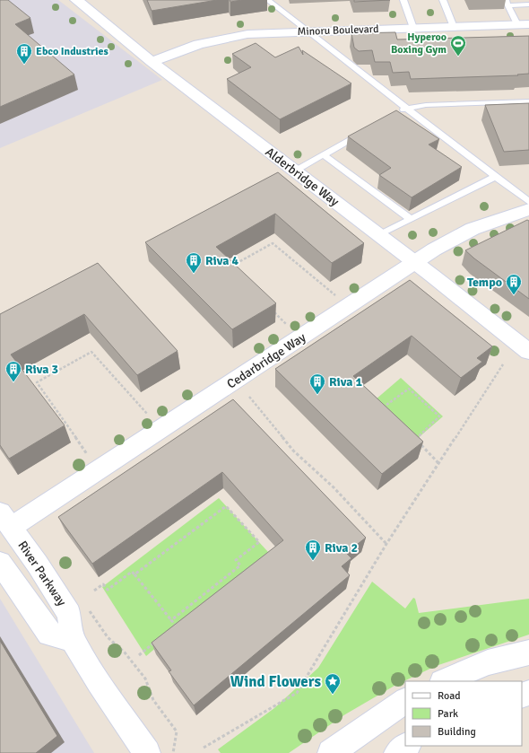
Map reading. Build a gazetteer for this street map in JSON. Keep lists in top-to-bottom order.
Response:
{
  "streets": {
    "street": [
      "Minoru Boulevard",
      "Alderbridge Way",
      "Cedarbridge Way",
      "River Parkway"
    ]
  },
  "crossings": [
    ["Minoru Boulevard", "Alderbridge Way"],
    ["Alderbridge Way", "Cedarbridge Way"],
    ["Cedarbridge Way", "River Parkway"]
  ],
  "places": {
    "sports": ["Hyperoo Boxing Gym"],
    "building": [
      "Ebco Industries",
      "Riva 4",
      "Tempo",
      "Riva 3",
      "Riva 1",
      "Riva 2"
    ],
    "place": ["Wind Flowers"]
  },
  "legend": ["Road", "Park", "Building"]
}
